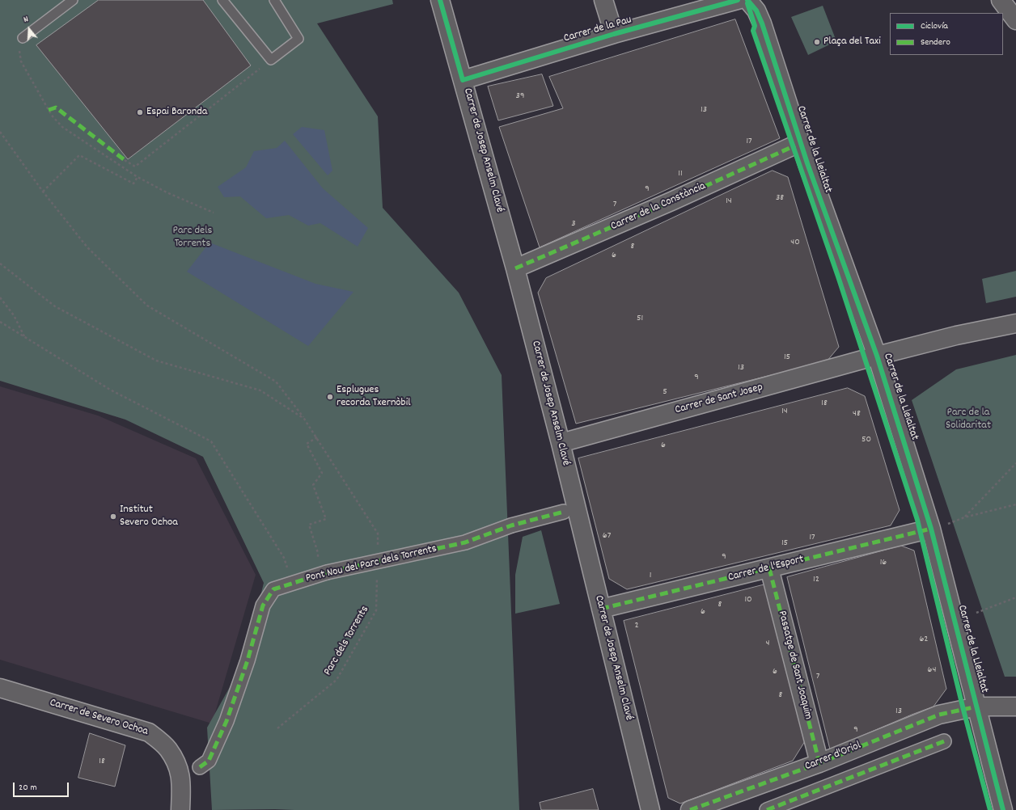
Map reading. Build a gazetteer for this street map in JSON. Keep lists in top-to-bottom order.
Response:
{
  "streets": {
    "main road": [
      "Carrer de la Pau",
      "Carrer de la Lleialtat",
      "Carrer de Josep Anselm Clavé",
      "Carrer de la Constància",
      "Carrer de Sant Josep",
      "Carrer de l'Esport",
      "Passatge de Sant Joaquim",
      "Carrer de Severo Ochoa",
      "Carrer d'Oriol"
    ],
    "street": ["Pont Nou del Parc dels Torrents"],
    "path": ["Parc dels Torrents"]
  },
  "crossings": [
    ["Carrer de la Pau", "Carrer de Josep Anselm Clavé"],
    ["Carrer de la Lleialtat", "Carrer de la Constància"],
    ["Carrer de la Lleialtat", "Carrer de Sant Josep"],
    ["Carrer de la Lleialtat", "Carrer de l'Esport"],
    ["Carrer de la Lleialtat", "Carrer d'Oriol"],
    ["Carrer de Josep Anselm Clavé", "Carrer de la Constància"],
    ["Carrer de Josep Anselm Clavé", "Carrer de Sant Josep"],
    ["Carrer de Josep Anselm Clavé", "Carrer de l'Esport"],
    ["Carrer de l'Esport", "Passatge de Sant Joaquim"],
    ["Passatge de Sant Joaquim", "Carrer d'Oriol"]
  ],
  "parks": ["Parc dels Torrents", "Parc de la Solidaritat"],
  "places": [
    "Plaça del Taxi",
    "Espai Baronda",
    "Esplugues recorda Txernòbil",
    "Institut Severo Ochoa"
  ],
  "house_numbers": [
    "39",
    "13",
    "17",
    "11",
    "9",
    "38",
    "14",
    "7",
    "3",
    "40",
    "8",
    "6",
    "51",
    "15",
    "13",
    "9",
    "5",
    "18",
    "14",
    "48",
    "50",
    "6",
    "67",
    "17",
    "15",
    "9",
    "16",
    "1",
    "12",
    "10",
    "8",
    "6",
    "2",
    "62",
    "4",
    "64",
    "6",
    "7",
    "8",
    "13",
    "9",
    "18"
  ],
  "legend": ["Ciclovía", "Sendero"],
  "scale_bar": "20 m",
  "north": "top"
}
